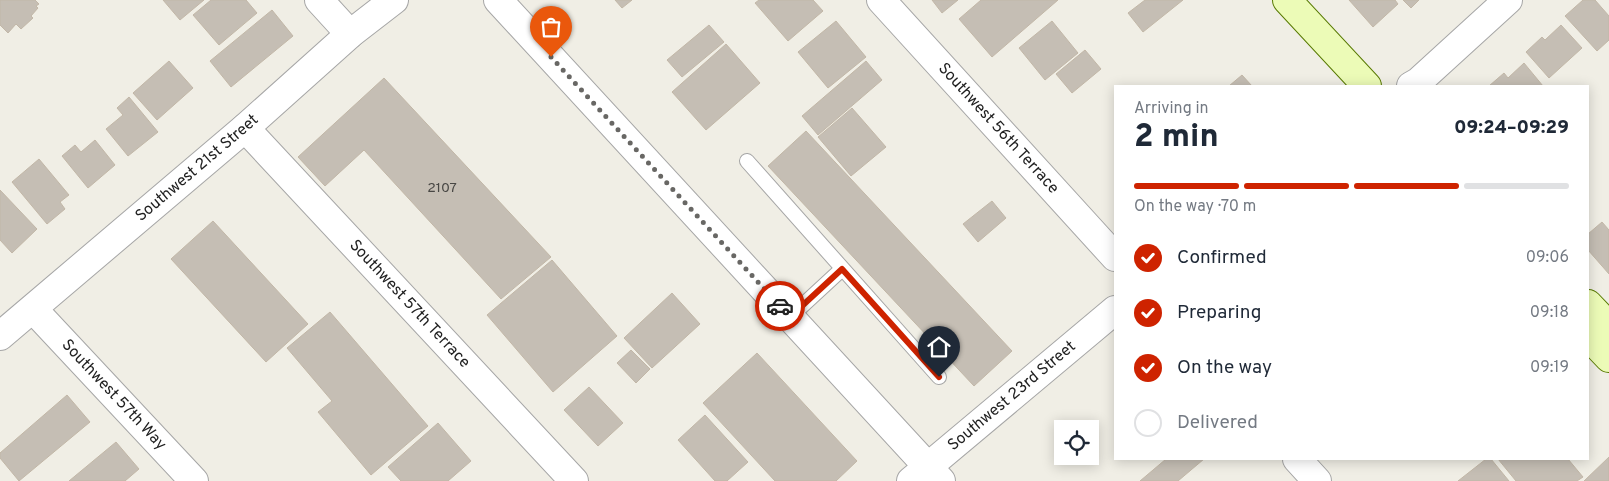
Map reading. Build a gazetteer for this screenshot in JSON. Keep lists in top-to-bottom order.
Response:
{
  "streets": {
    "street": [
      "Southwest 56th Terrace",
      "Southwest 21st Street",
      "Southwest 57th Terrace",
      "Southwest 57th Way",
      "Southwest 23rd Street"
    ]
  },
  "crossings": [
    ["Southwest 21st Street", "Southwest 57th Terrace"],
    ["Southwest 21st Street", "Southwest 57th Way"]
  ],
  "house_numbers": ["2107"],
  "page": {
    "heading": ["2 min", "Arriving in", "09:24–09:29"],
    "bar": "On the way · 70 m",
    "list": [
      ["Confirmed", "09:06"],
      ["Preparing", "09:18"],
      ["On the way", "09:19"],
      "Delivered"
    ]
  }
}
